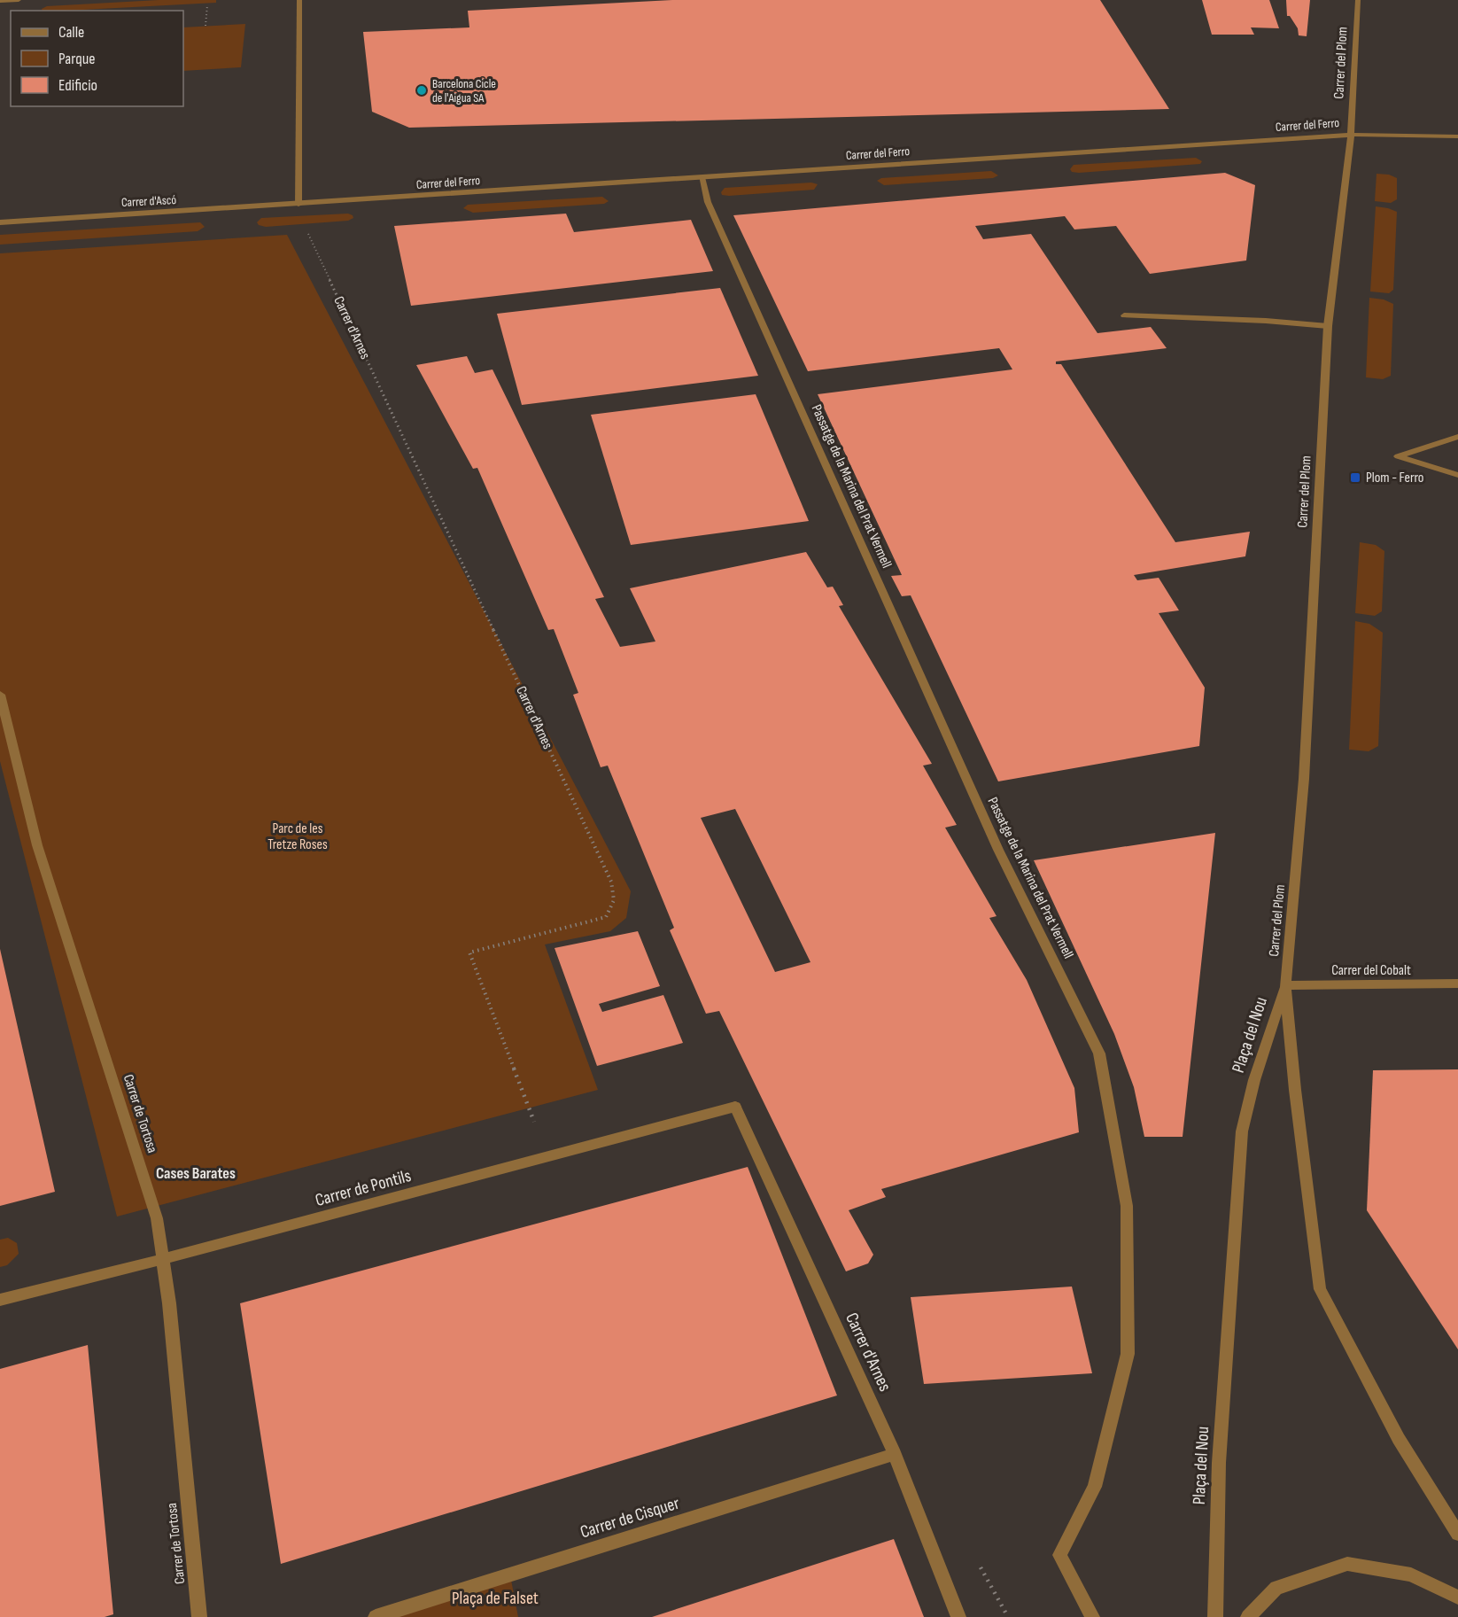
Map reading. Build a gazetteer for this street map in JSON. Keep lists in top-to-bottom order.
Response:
{
  "streets": {
    "street": [
      "Carrer del Plom",
      "Carrer del Ferro",
      "Carrer d'Ascó",
      "Carrer d'Arnes",
      "Passatge de la Marina del Prat Vermell",
      "Carrer del Cobalt",
      "Plaça del Nou",
      "Carrer de Tortosa",
      "Carrer de Pontils",
      "Carrer de Cisquer"
    ]
  },
  "crossings": [
    ["Carrer del Plom", "Carrer del Ferro"],
    ["Carrer del Plom", "Carrer del Cobalt"],
    ["Carrer del Plom", "Plaça del Nou"],
    ["Carrer del Ferro", "Carrer d'Ascó"],
    ["Carrer del Ferro", "Passatge de la Marina del Prat Vermell"],
    ["Carrer d'Arnes", "Carrer de Pontils"],
    ["Carrer d'Arnes", "Carrer de Cisquer"],
    ["Carrer del Cobalt", "Plaça del Nou"],
    ["Carrer de Tortosa", "Carrer de Pontils"]
  ],
  "districts": ["Cases Barates"],
  "parks": ["Parc de les Tretze Roses", "Plaça de Falset"],
  "places": {
    "other": ["Barcelona Cicle de l'Aigua SA"],
    "transit": ["Plom - Ferro"]
  },
  "legend": ["Calle", "Parque", "Edificio"]
}
